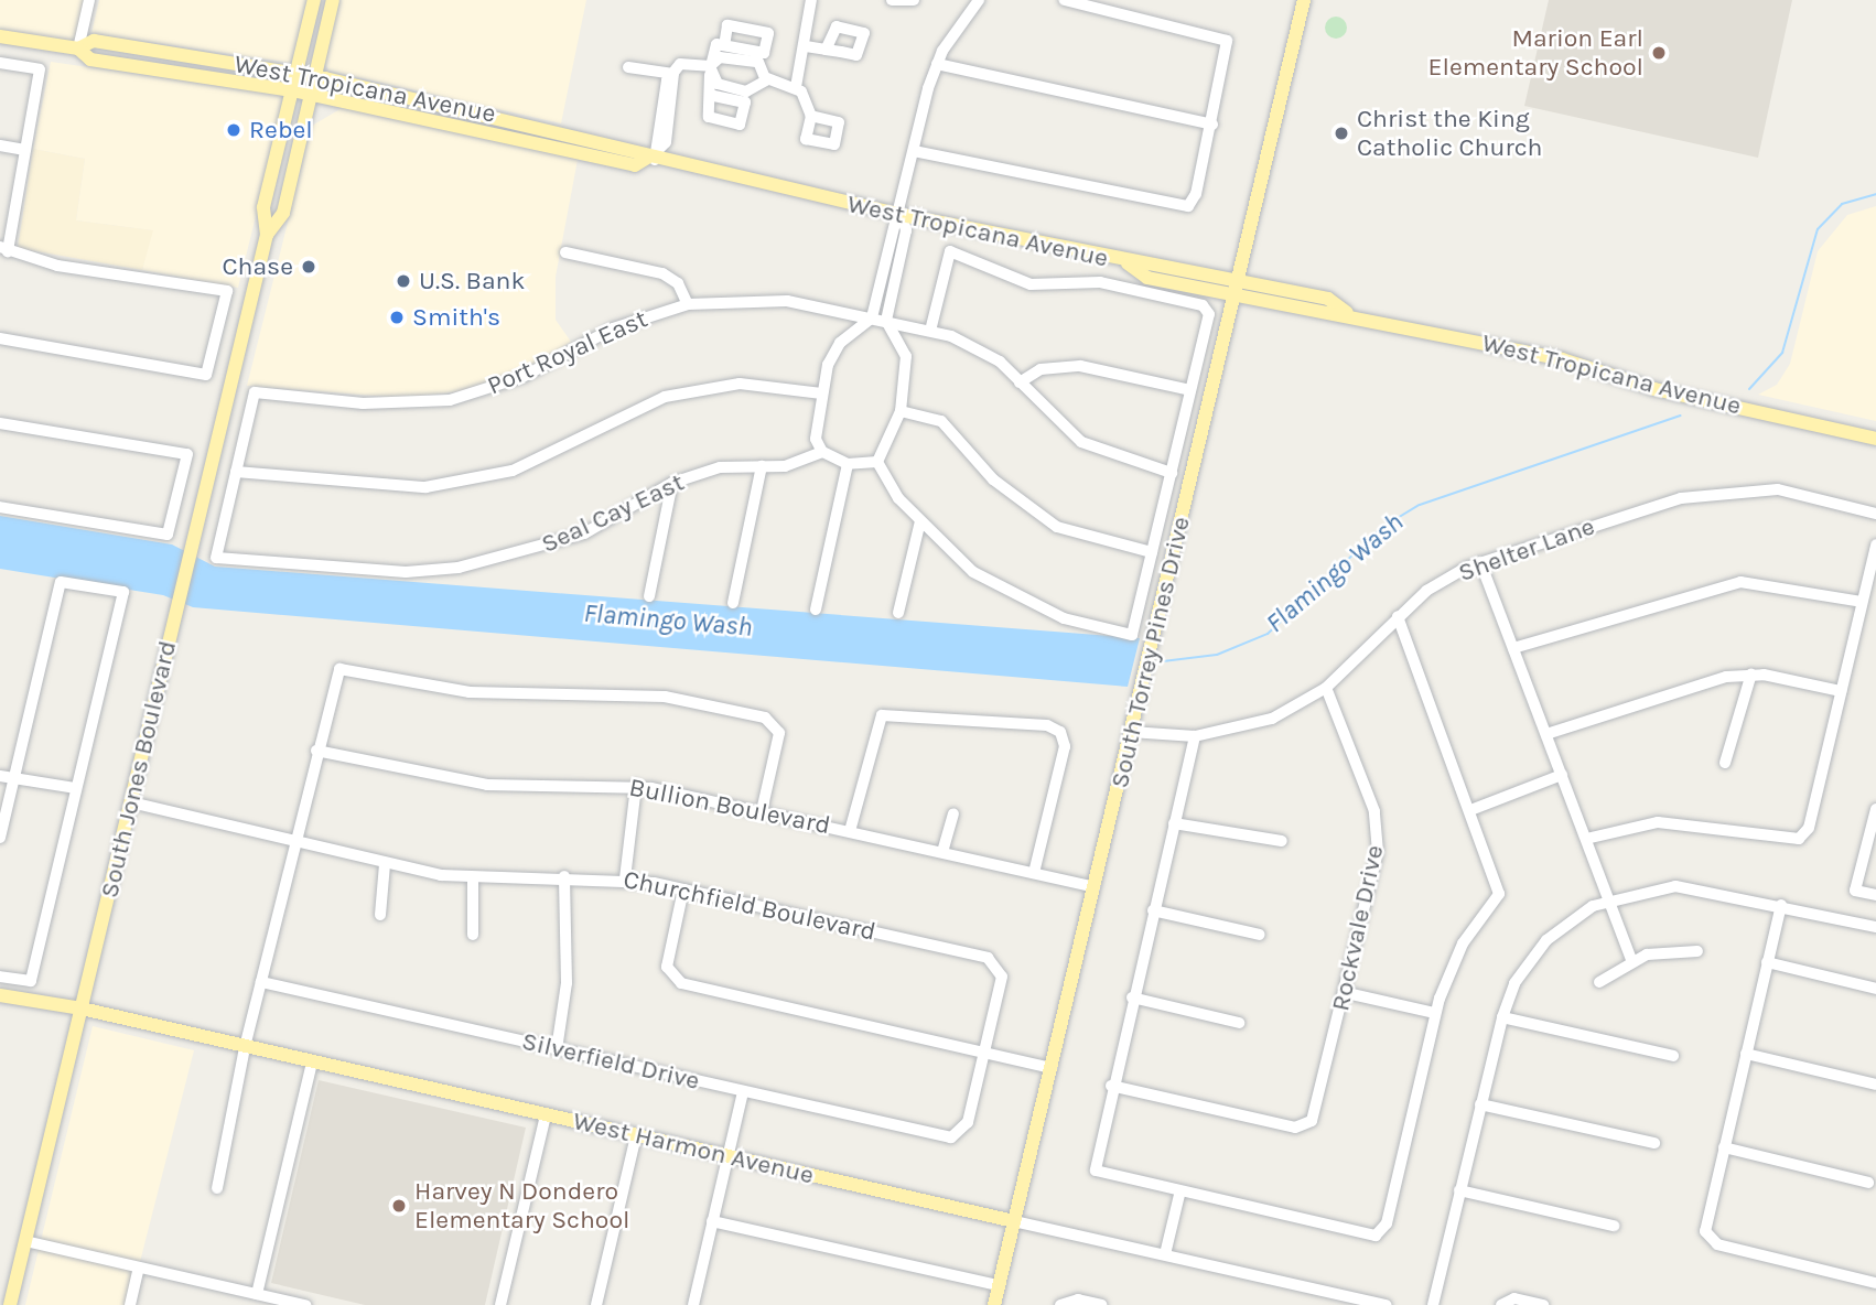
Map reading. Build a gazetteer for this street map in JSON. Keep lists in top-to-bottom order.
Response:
{
  "streets": {
    "main road": [
      "West Tropicana Avenue",
      "South Torrey Pines Drive",
      "South Jones Boulevard",
      "West Harmon Avenue"
    ],
    "street": [
      "Port Royal East",
      "Seal Cay East",
      "Shelter Lane",
      "Bullion Boulevard",
      "Churchfield Boulevard",
      "Rockvale Drive",
      "Silverfield Drive"
    ]
  },
  "crossings": [
    ["West Tropicana Avenue", "South Torrey Pines Drive"],
    ["West Tropicana Avenue", "South Jones Boulevard"],
    ["Port Royal East", "Seal Cay East"],
    ["Shelter Lane", "South Torrey Pines Drive"],
    ["Shelter Lane", "Rockvale Drive"],
    ["South Torrey Pines Drive", "Bullion Boulevard"],
    ["South Torrey Pines Drive", "West Harmon Avenue"],
    ["South Jones Boulevard", "Churchfield Boulevard"],
    ["South Jones Boulevard", "West Harmon Avenue"],
    ["Churchfield Boulevard", "Silverfield Drive"]
  ],
  "water": ["Flamingo Wash"],
  "places": [
    "Marion Earl Elementary School",
    "Rebel",
    "Christ the King Catholic Church",
    "Chase",
    "U.S. Bank",
    "Smith's",
    "Harvey N Dondero Elementary School"
  ]
}
